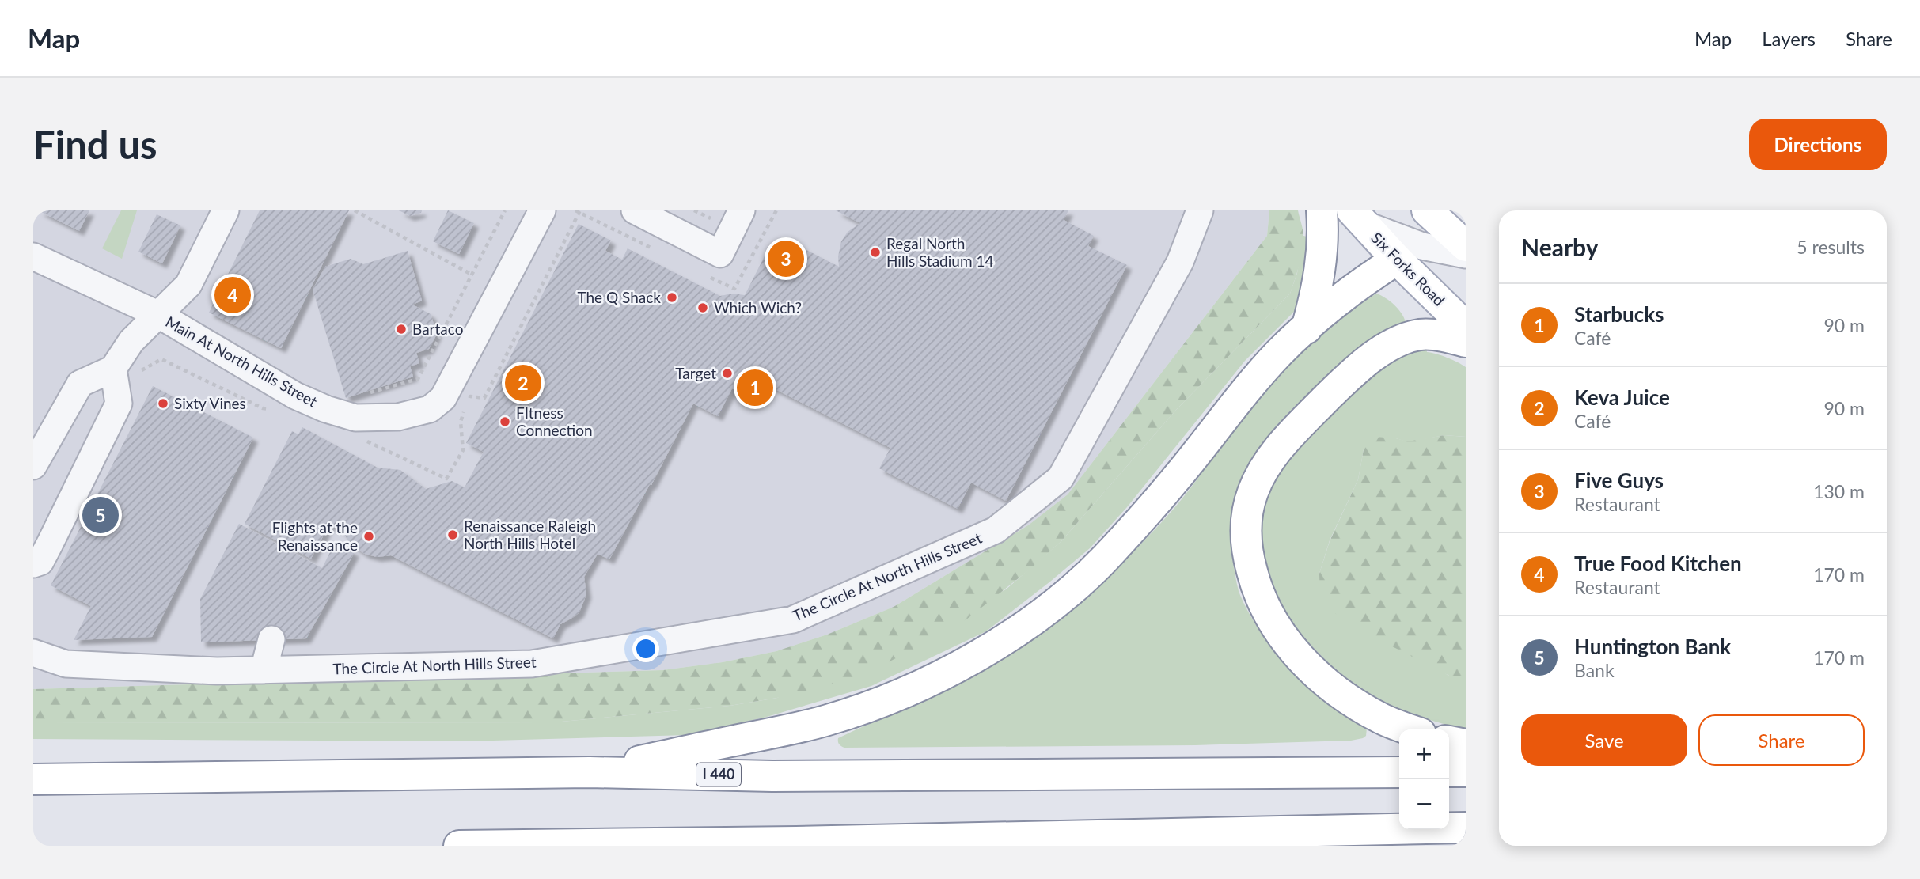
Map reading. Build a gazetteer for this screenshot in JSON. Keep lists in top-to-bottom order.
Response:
{
  "streets": {
    "main road": ["Six Forks Road", "I 440"],
    "street": ["Main At North Hills Street", "The Circle At North Hills Street"]
  },
  "places": [
    "Regal North Hills Stadium 14",
    "The Q Shack",
    "Which Wich?",
    "Bartaco",
    "Target",
    "Sixty Vines",
    "FItness Connection",
    "Renaissance Raleigh North Hills Hotel",
    "Flights at the Renaissance"
  ],
  "page": {
    "header": "Map",
    "nav": ["Map", "Layers", "Share"],
    "buttons": [
      "Directions",
      ["Save", "Share"]
    ],
    "title": "Find us",
    "heading": ["Nearby", "5 results"],
    "pins": [
      "3",
      "4",
      "2",
      "1",
      "5"
    ],
    "list": [
      {
        "mark": "1",
        "name": "Starbucks",
        "note": "Café",
        "value": "90 m"
      },
      {
        "mark": "2",
        "name": "Keva Juice",
        "note": "Café",
        "value": "90 m"
      },
      {
        "mark": "3",
        "name": "Five Guys",
        "note": "Restaurant",
        "value": "130 m"
      },
      {
        "mark": "4",
        "name": "True Food Kitchen",
        "note": "Restaurant",
        "value": "170 m"
      },
      {
        "mark": "5",
        "name": "Huntington Bank",
        "note": "Bank",
        "value": "170 m"
      }
    ],
    "map_buttons": ["+", "−"]
  }
}
